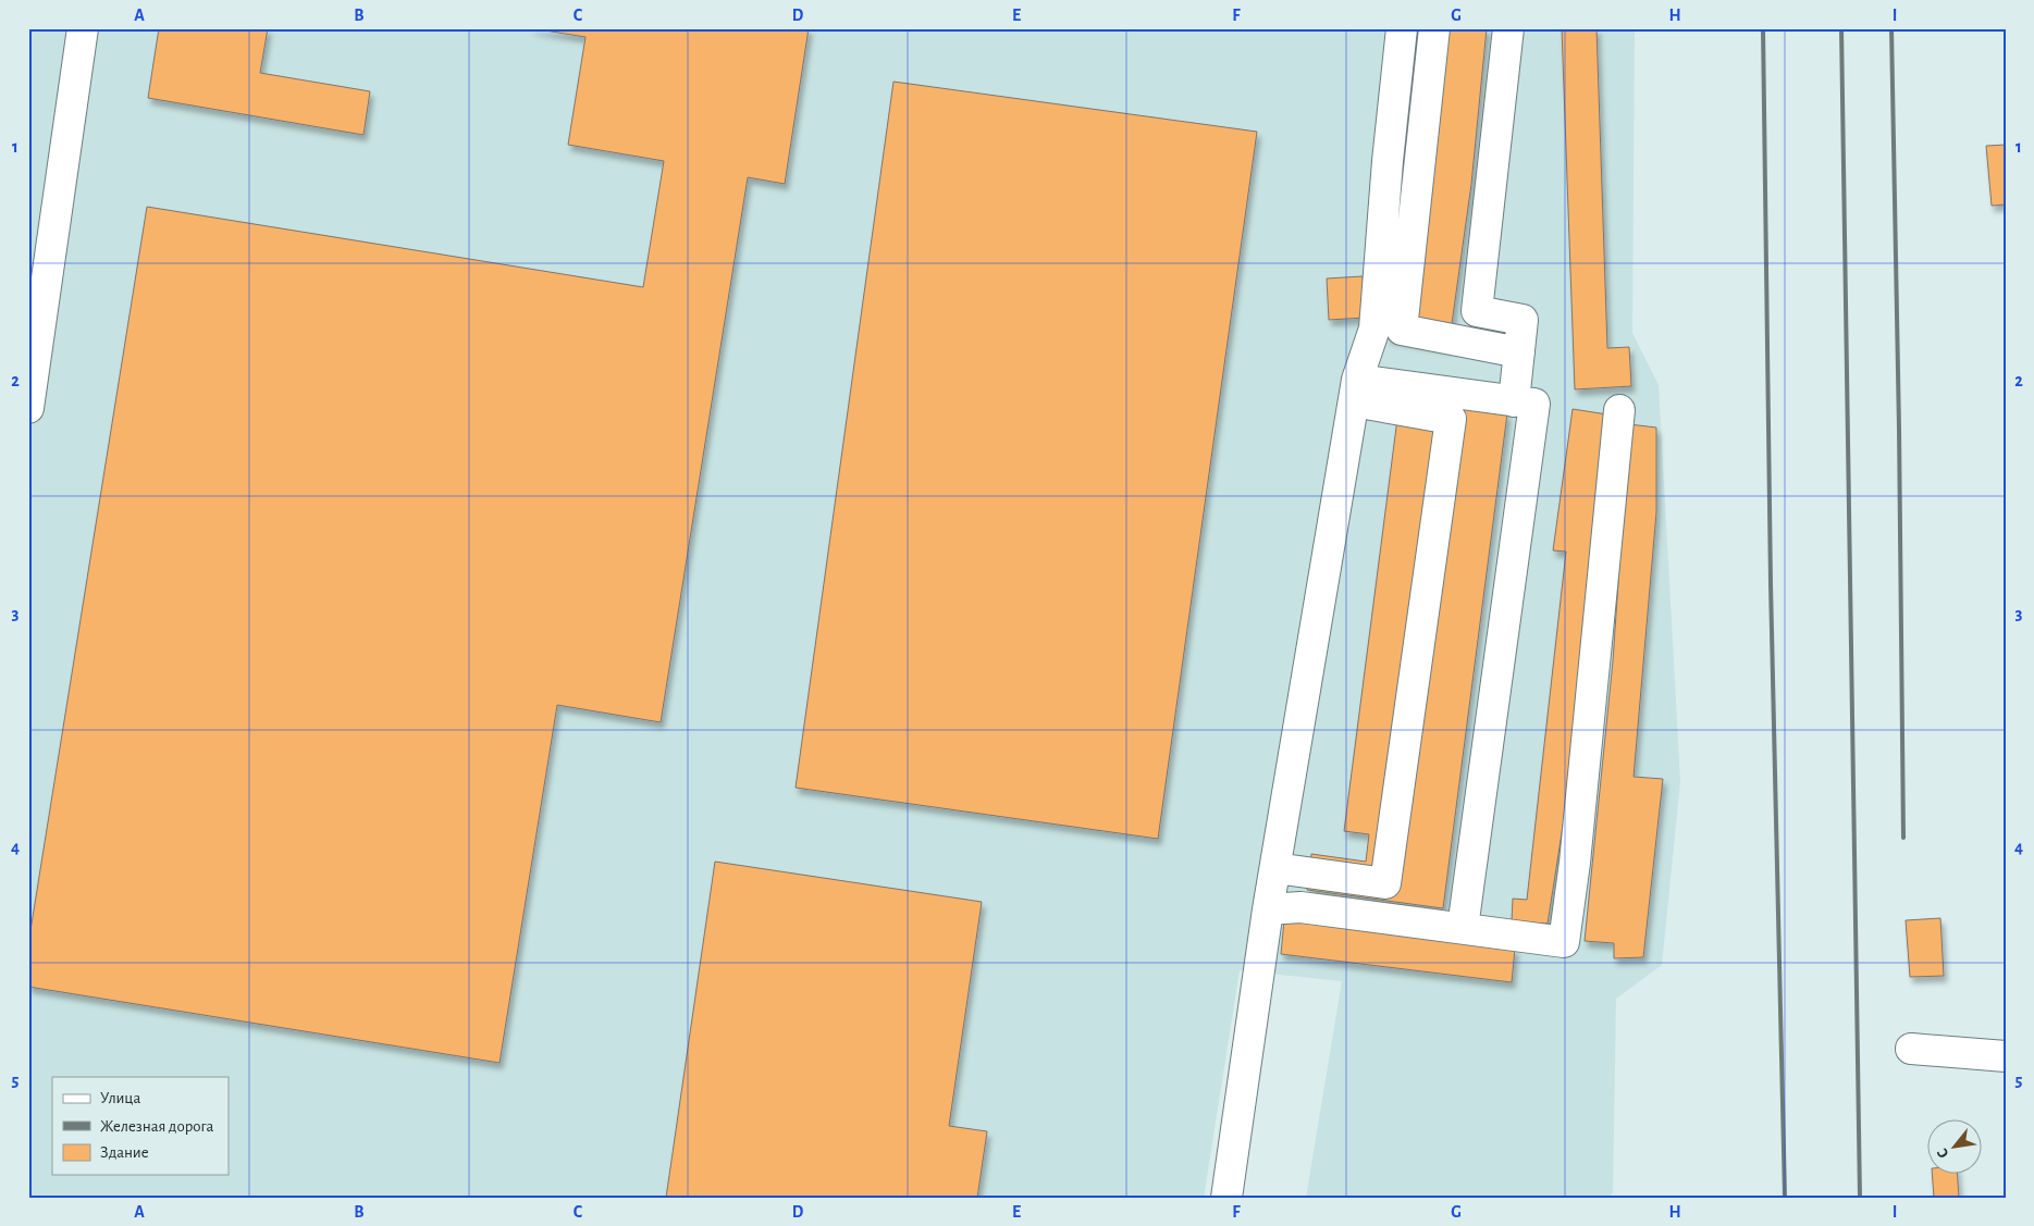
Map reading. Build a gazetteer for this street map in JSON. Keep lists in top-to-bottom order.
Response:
{
  "legend": ["Улица", "Железная дорога", "Здание"],
  "north": "bottom left",
  "grid": {
    "columns": [
      "A",
      "B",
      "C",
      "D",
      "E",
      "F",
      "G",
      "H",
      "I"
    ],
    "rows": [
      "1",
      "2",
      "3",
      "4",
      "5"
    ]
  }
}
